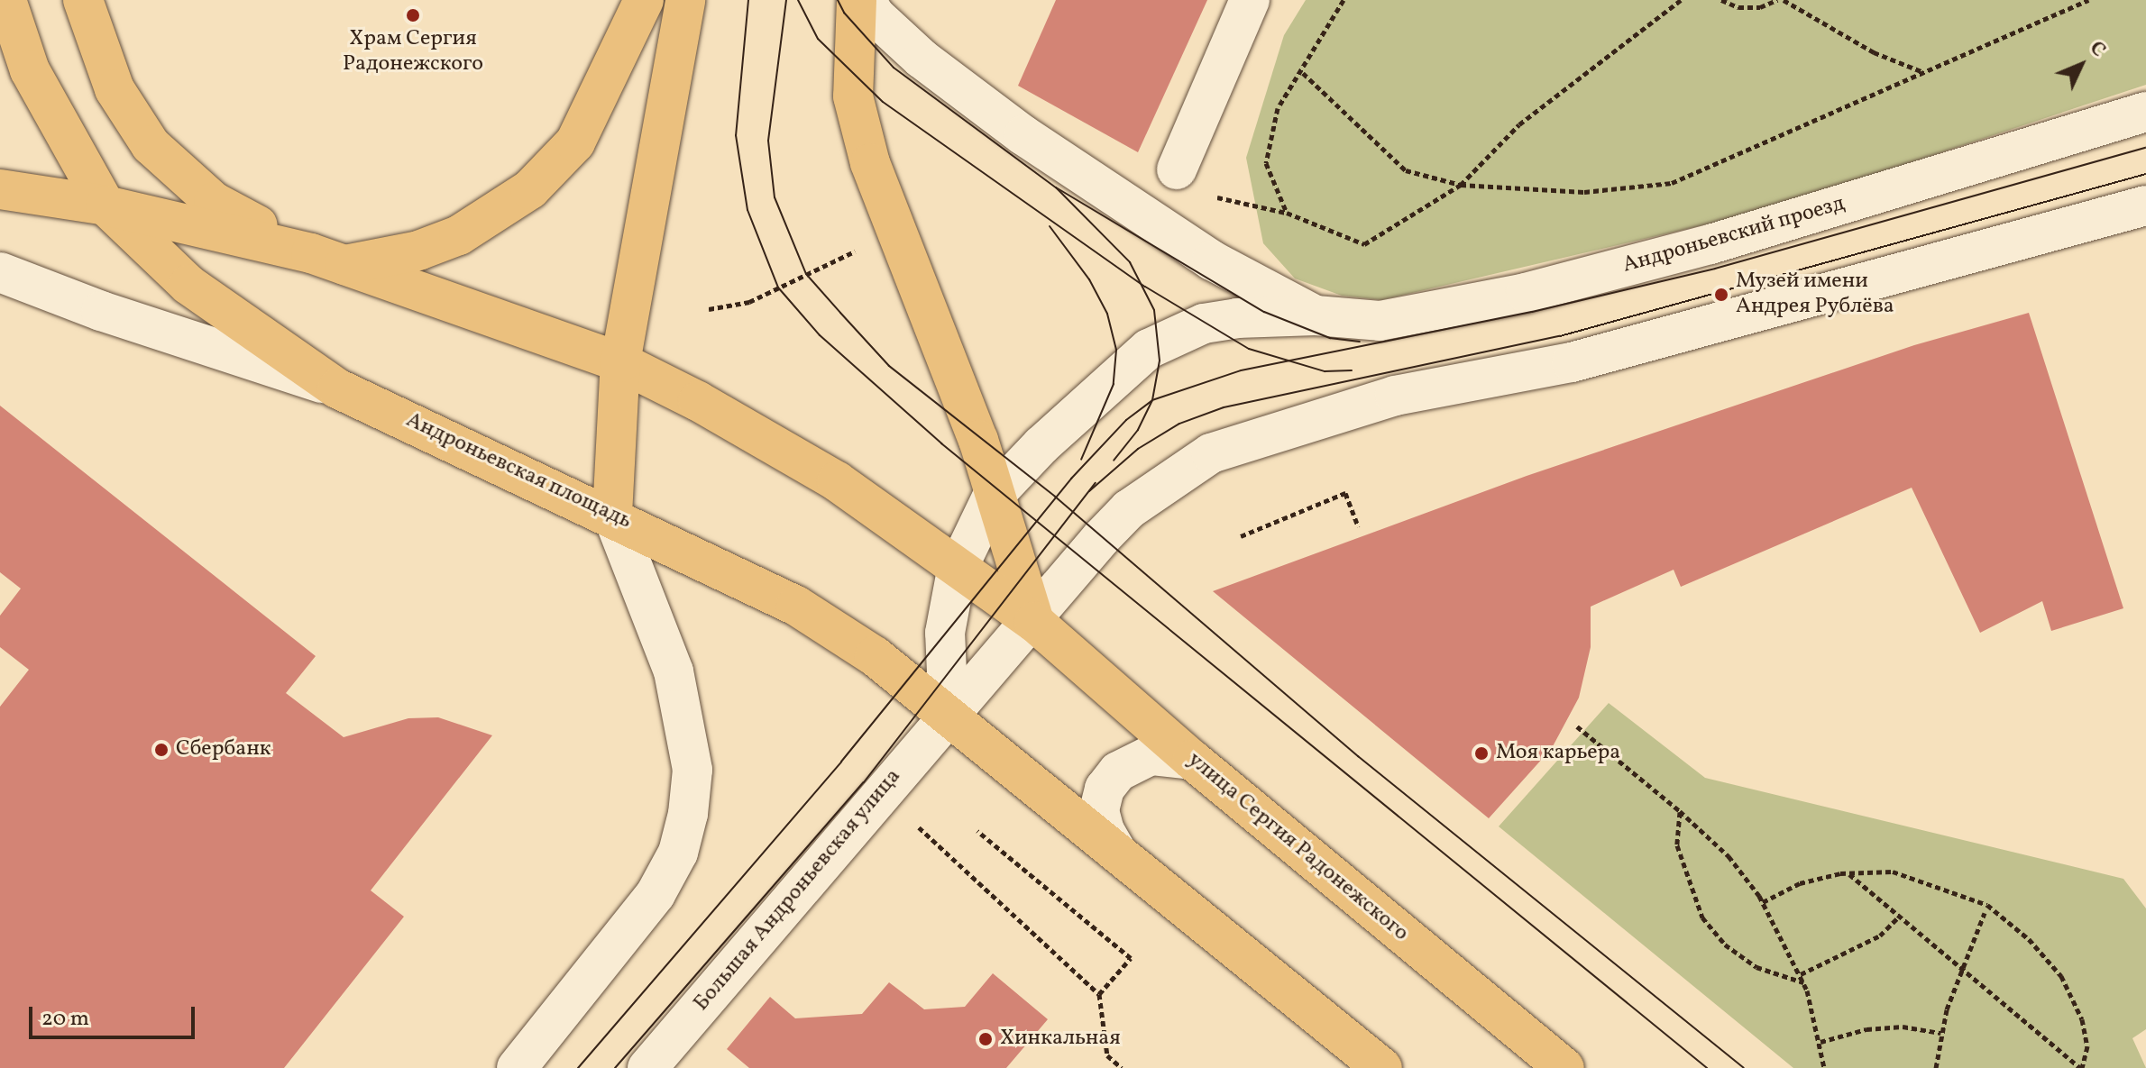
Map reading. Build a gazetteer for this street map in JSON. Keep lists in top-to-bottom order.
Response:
{
  "streets": {
    "main road": ["Андроньевская площадь", "улица Сергия Радонежского"],
    "street": ["Андроньевский проезд", "Большая Андроньевская улица"]
  },
  "crossings": [
    ["Андроньевская площадь", "Большая Андроньевская улица"],
    ["улица Сергия Радонежского", "Большая Андроньевская улица"]
  ],
  "places": [
    "Храм Сергия Радонежского",
    "Музей имени Андрея Рублёва",
    "Сбербанк",
    "Моя карьера",
    "Хинкальная"
  ],
  "scale_bar": "20 m",
  "north": "top right"
}
